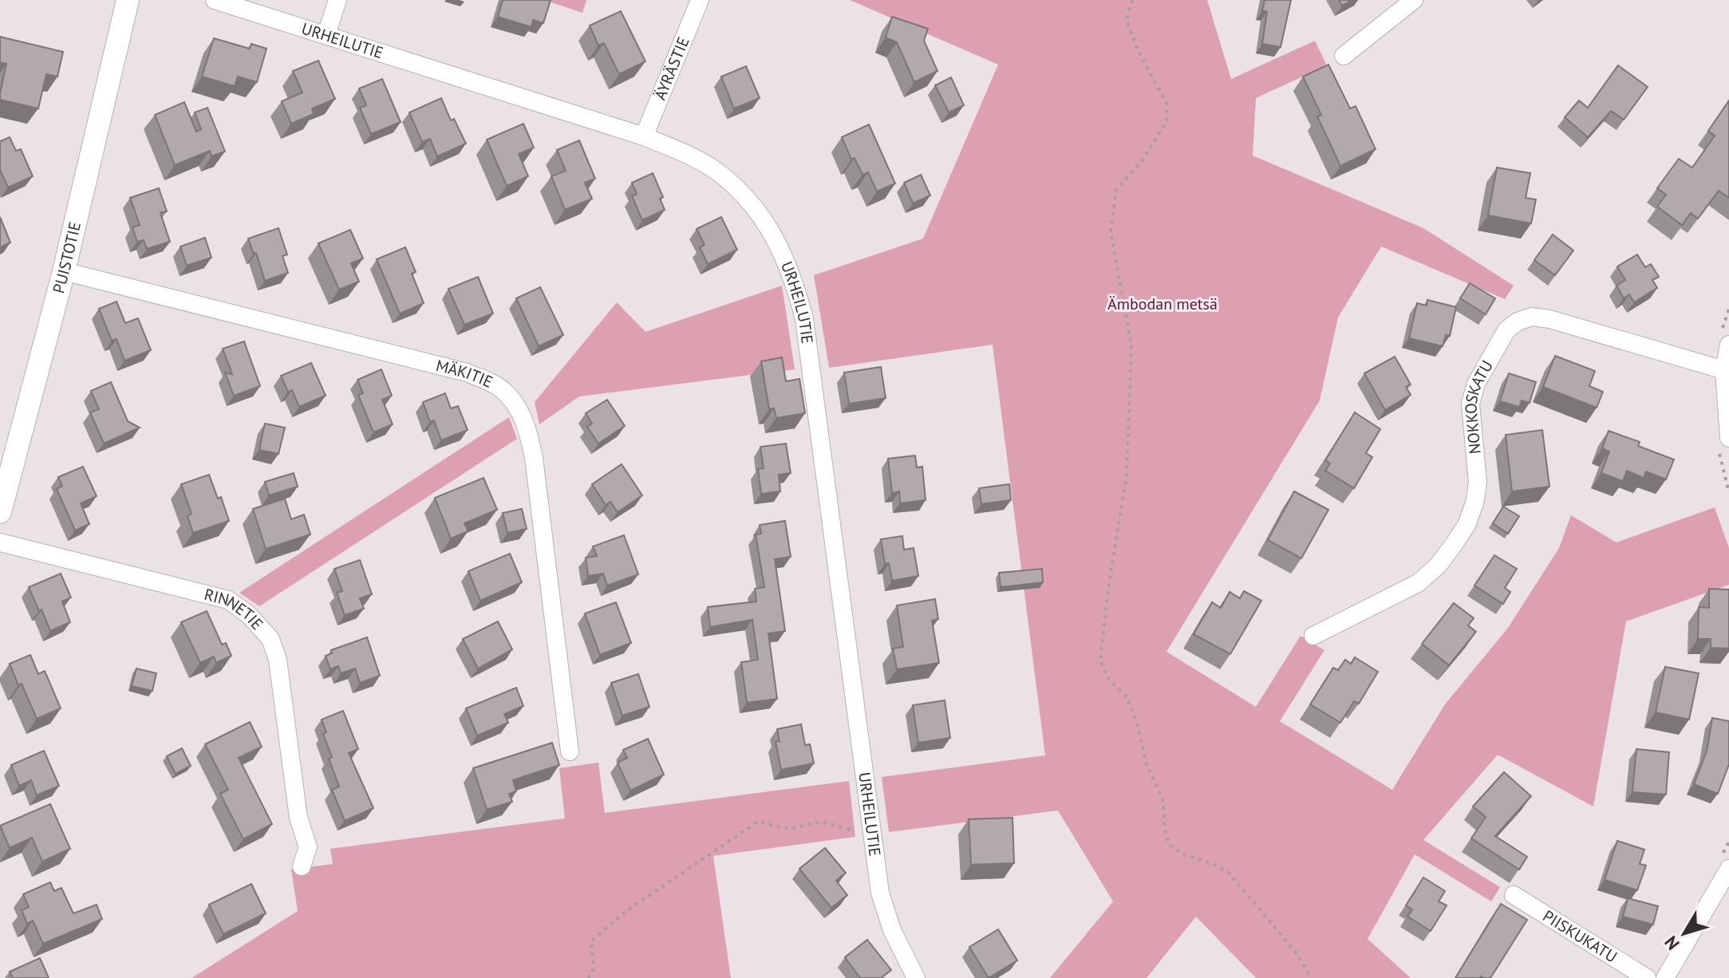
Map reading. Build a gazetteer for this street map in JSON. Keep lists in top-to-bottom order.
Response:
{
  "streets": {
    "street": [
      "URHEILUTIE",
      "ÄYRÄSTIE",
      "PUISTOTIE",
      "MÄKITIE",
      "NOKKOSKATU",
      "RINNETIE",
      "PIISKUKATU"
    ]
  },
  "crossings": [
    ["URHEILUTIE", "ÄYRÄSTIE"],
    ["PUISTOTIE", "MÄKITIE"]
  ],
  "parks": ["Ämbodan metsä"],
  "north": "bottom left"
}
